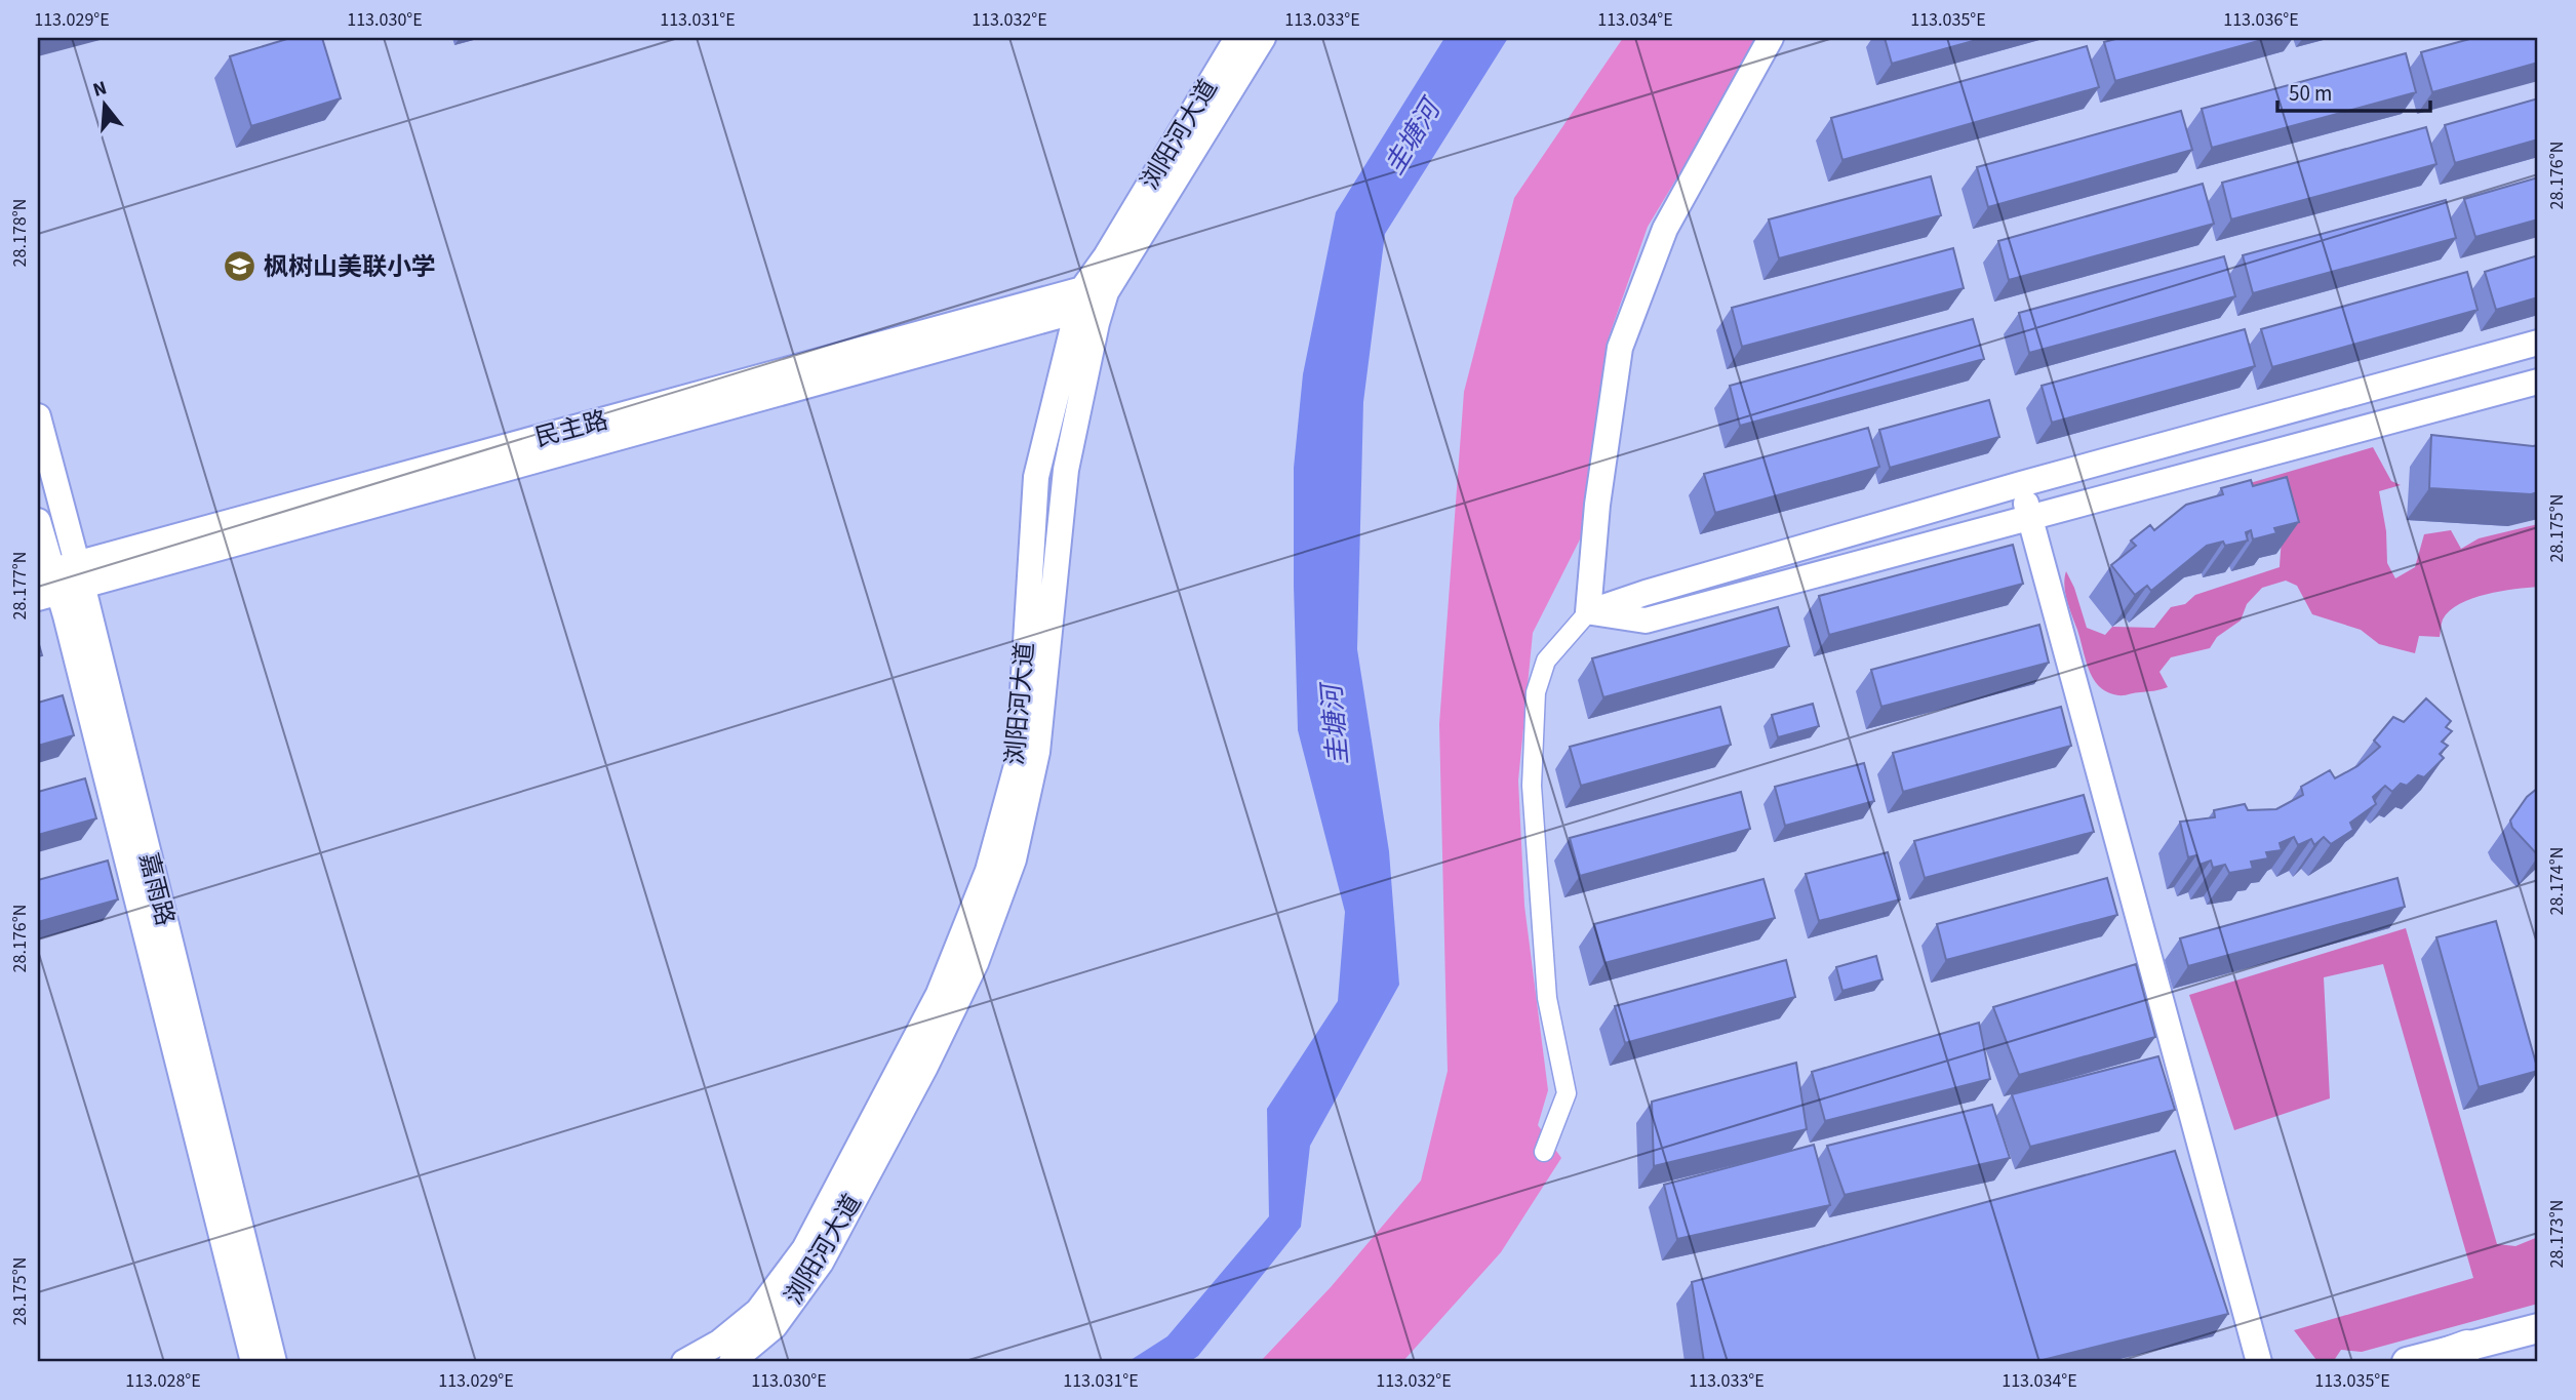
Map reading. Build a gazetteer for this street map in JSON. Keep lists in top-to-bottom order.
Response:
{
  "streets": {
    "main road": ["浏阳河大道", "民主路", "嘉雨路"]
  },
  "crossings": [
    ["浏阳河大道", "民主路"],
    ["民主路", "嘉雨路"]
  ],
  "water": ["圭塘河"],
  "places": {
    "school or university": ["枫树山美联小学"]
  },
  "scale_bar": "50 m",
  "north": "top",
  "coordinates": [
    "113.029°E",
    "113.030°E",
    "113.031°E",
    "113.032°E",
    "113.033°E",
    "113.034°E",
    "113.035°E",
    "113.036°E",
    "28.176°N",
    "28.178°N",
    "28.175°N",
    "28.177°N",
    "28.174°N",
    "28.173°N",
    "113.028°E"
  ]
}
